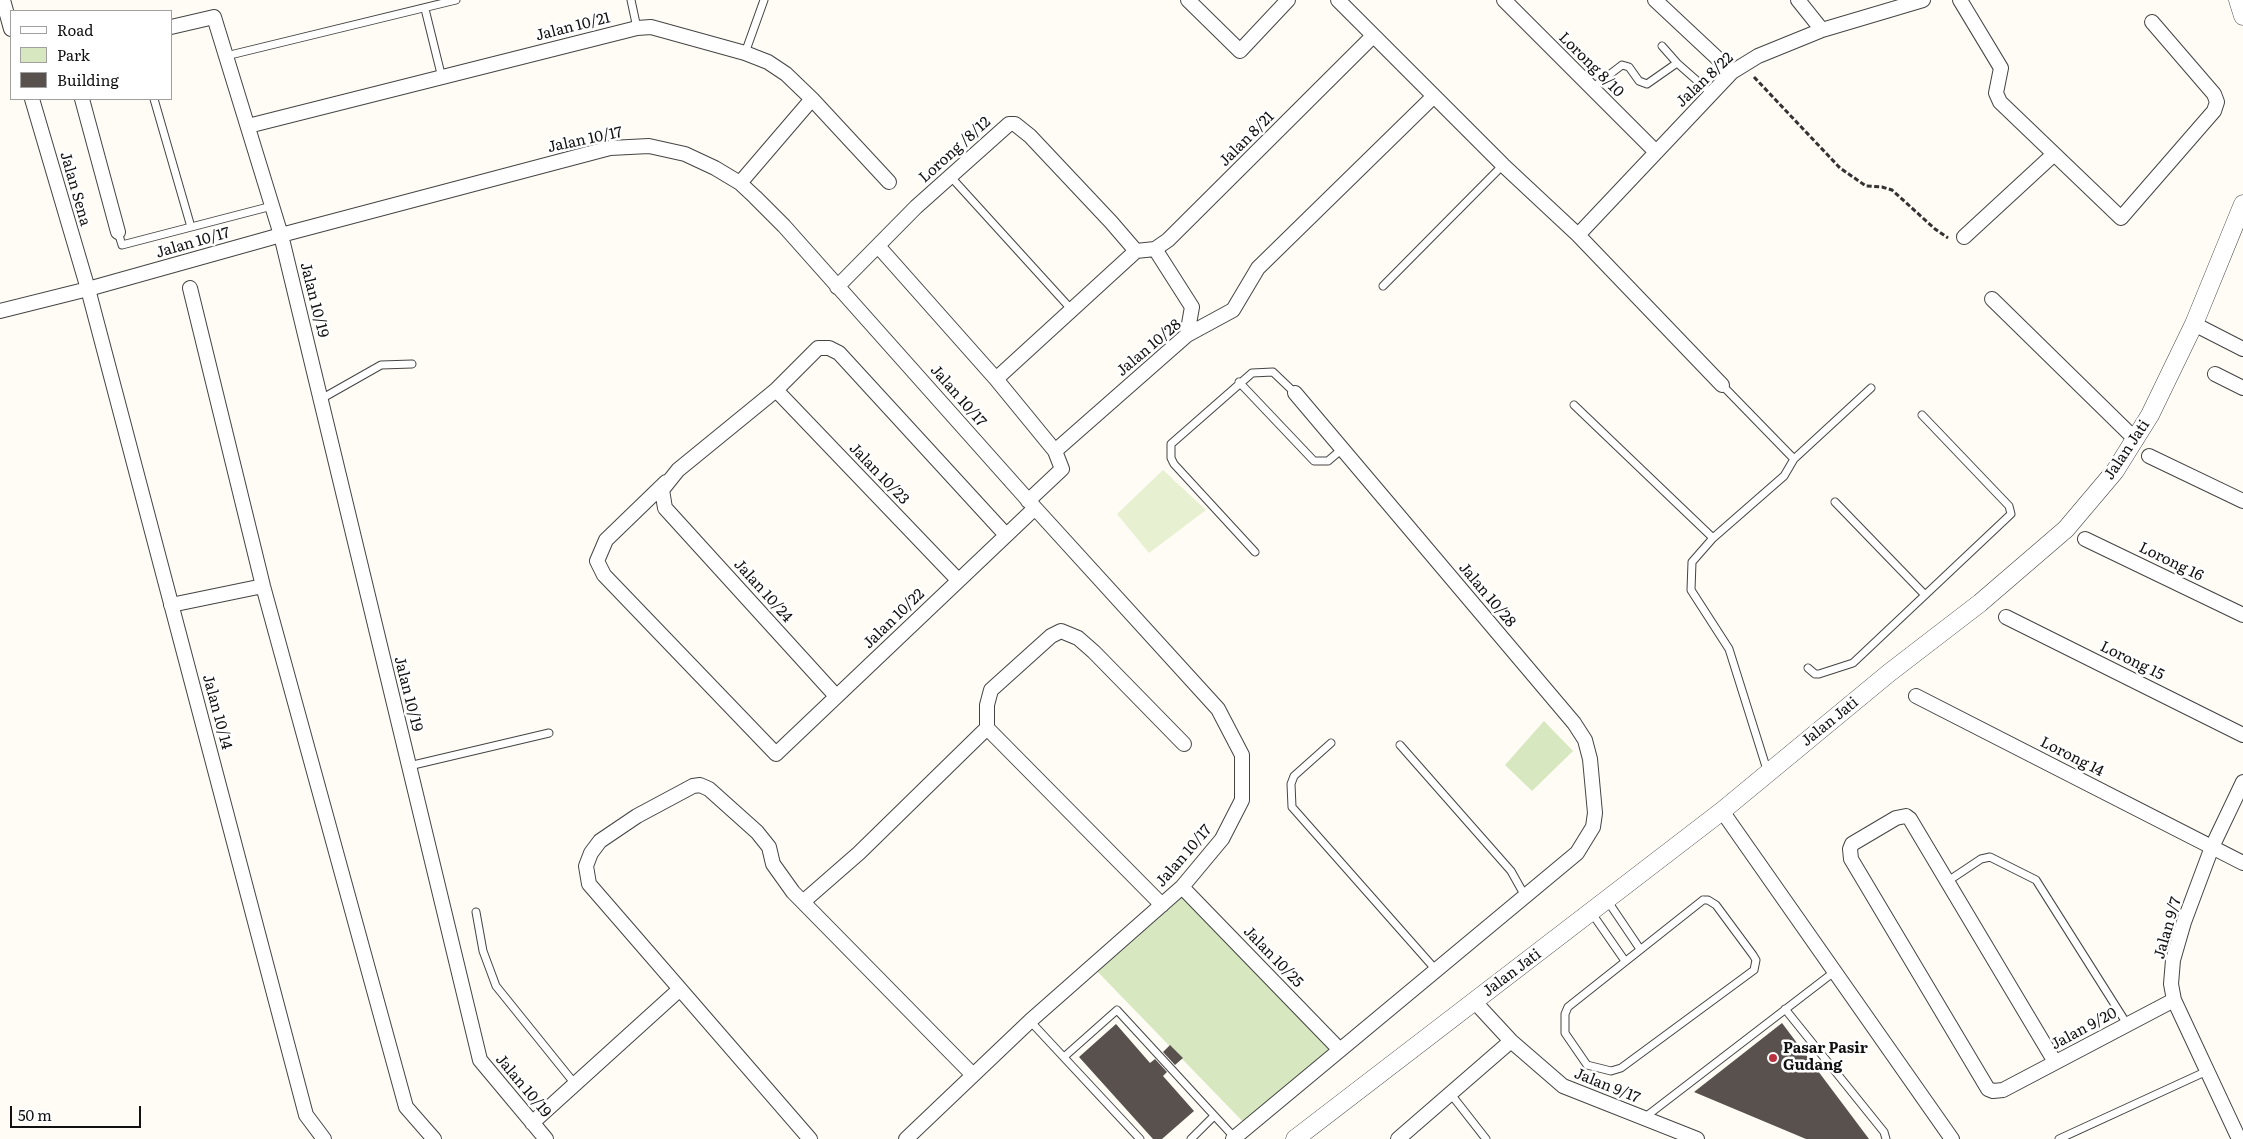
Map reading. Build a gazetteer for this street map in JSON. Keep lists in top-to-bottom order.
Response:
{
  "streets": {
    "street": [
      "Jalan 10/21",
      "Lorong 8/10",
      "Jalan 8/22",
      "Jalan 8/21",
      "Jalan 10/17",
      "Lorong /8/12",
      "Jalan Sena",
      "Jalan 10/19",
      "Jalan 10/28",
      "Jalan Jati",
      "Jalan 10/23",
      "Lorong 16",
      "Jalan 10/24",
      "Jalan 10/22",
      "Lorong 15",
      "Jalan 10/14",
      "Lorong 14",
      "Jalan 9/7",
      "Jalan 10/25",
      "Jalan 9/20",
      "Jalan 9/17"
    ]
  },
  "crossings": [
    ["Jalan 10/21", "Jalan 10/19"],
    ["Lorong 8/10", "Jalan 8/22"],
    ["Jalan 8/21", "Lorong /8/12"],
    ["Jalan 10/17", "Lorong /8/12"],
    ["Jalan 10/17", "Jalan Sena"],
    ["Jalan 10/17", "Jalan 10/19"],
    ["Jalan 10/17", "Jalan 10/22"],
    ["Jalan 10/17", "Jalan 10/14"],
    ["Jalan 10/17", "Jalan 10/25"],
    ["Jalan Sena", "Jalan 10/14"],
    ["Jalan Jati", "Jalan 9/17"],
    ["Jalan 10/23", "Jalan 10/22"],
    ["Jalan 10/24", "Jalan 10/22"],
    ["Lorong 14", "Jalan 9/7"],
    ["Jalan 9/7", "Jalan 9/20"]
  ],
  "places": ["Pasar Pasir Gudang"],
  "legend": ["Road", "Park", "Building"],
  "scale_bar": "50 m"
}
